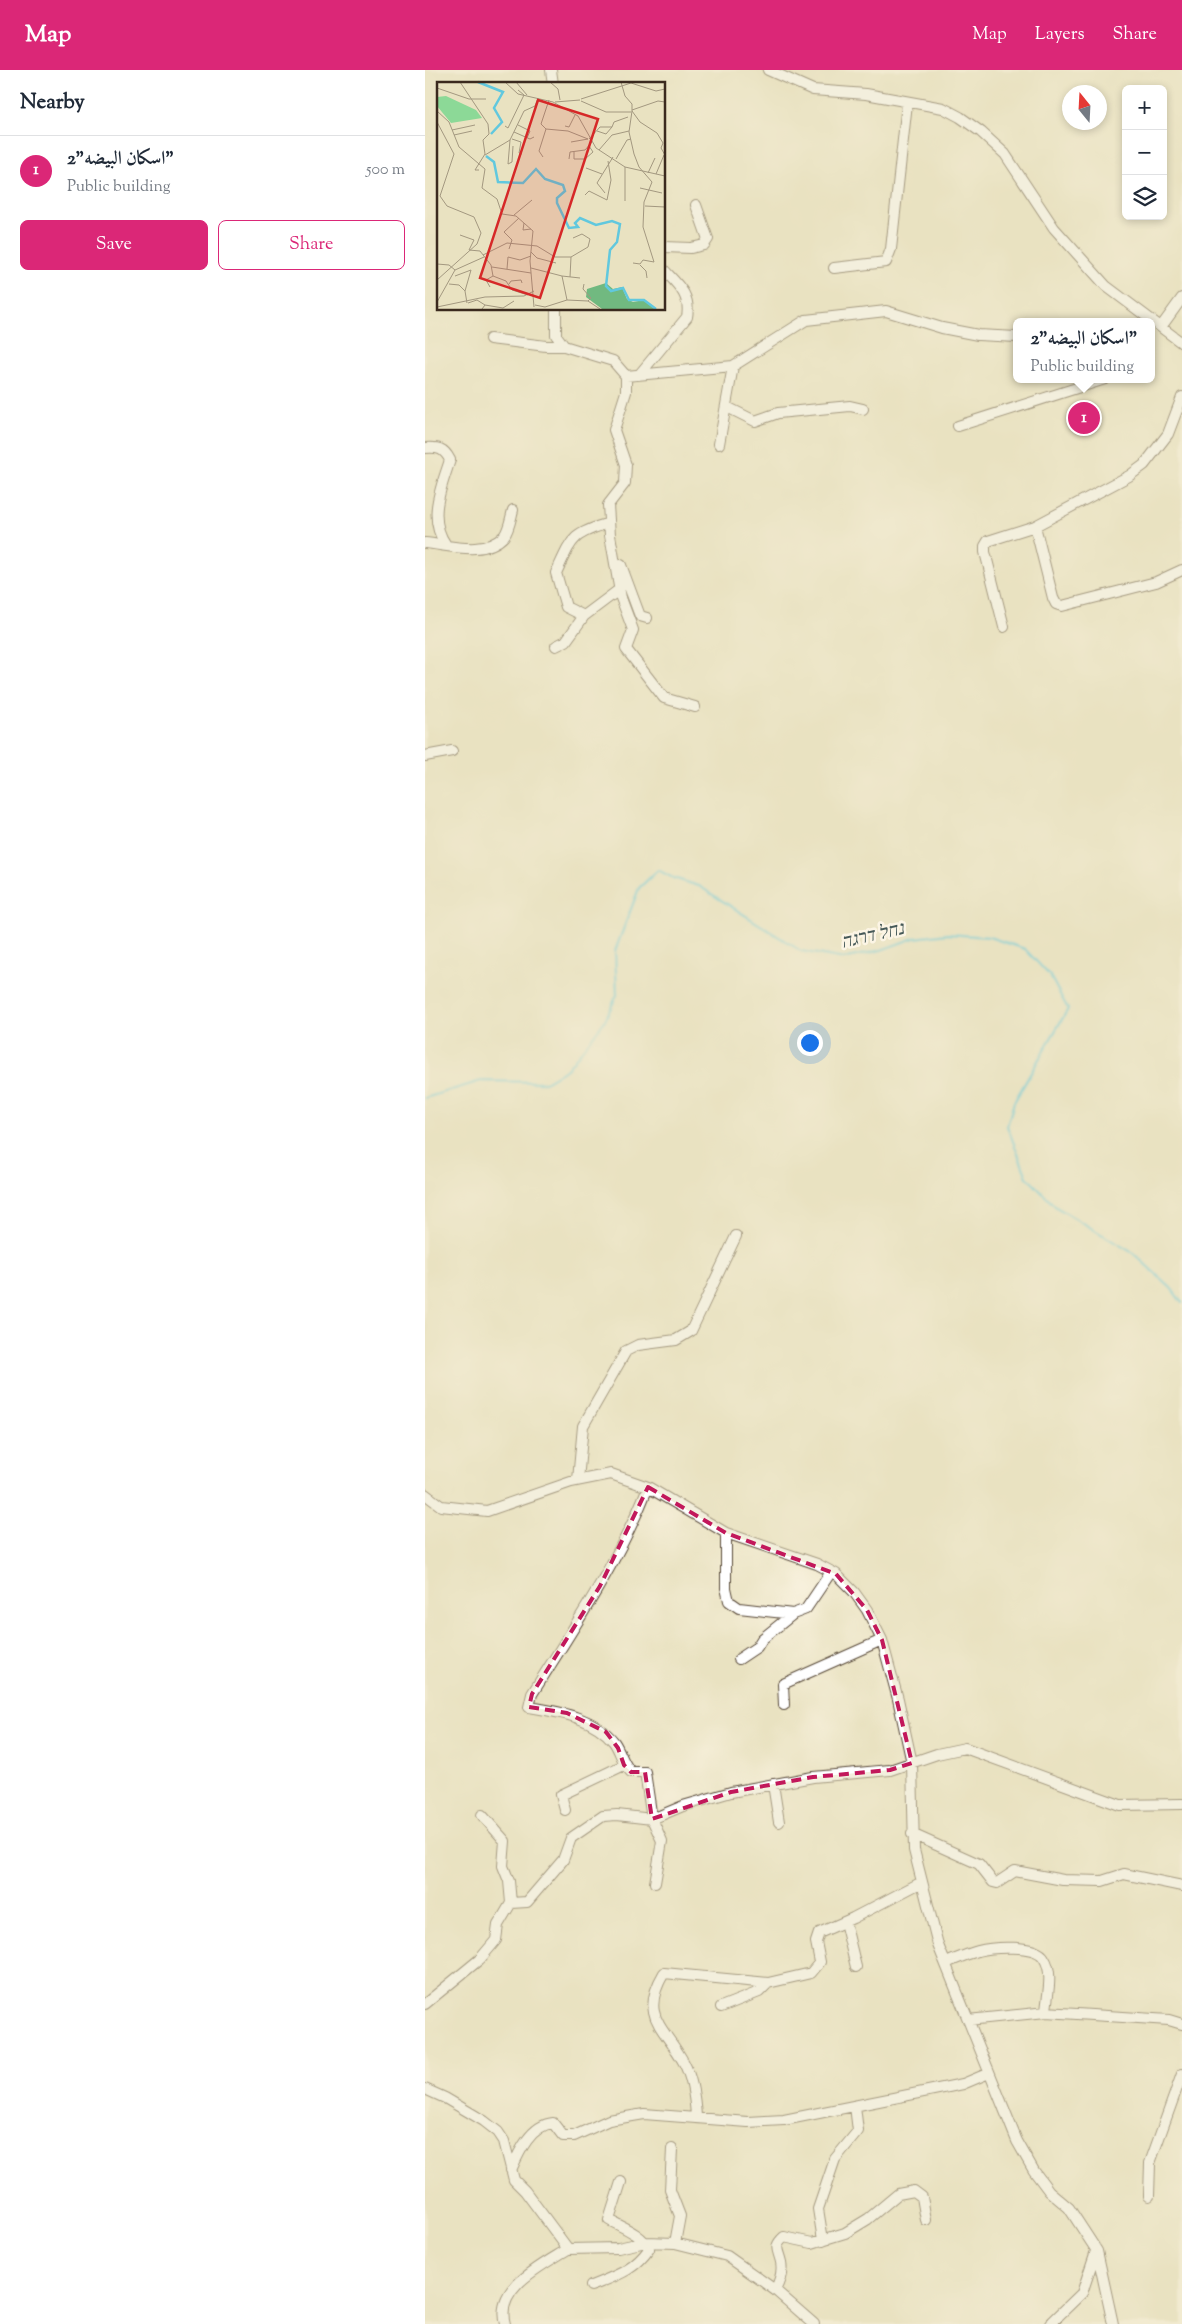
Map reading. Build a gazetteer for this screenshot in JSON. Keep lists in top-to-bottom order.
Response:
{
  "water": ["נחל דרגה"],
  "north": "top",
  "page": {
    "header": "Map",
    "nav": ["Map", "Layers", "Share"],
    "heading": "Nearby",
    "map_buttons": ["+", "−"],
    "list": [
      {
        "mark": "1",
        "name": "اسكان البيضه\"2\"",
        "note": "Public building",
        "value": "500 m"
      }
    ],
    "buttons": ["Save", "Share"],
    "popup": ["اسكان البيضه\"2\"", "Public building"],
    "pins": "1"
  }
}
